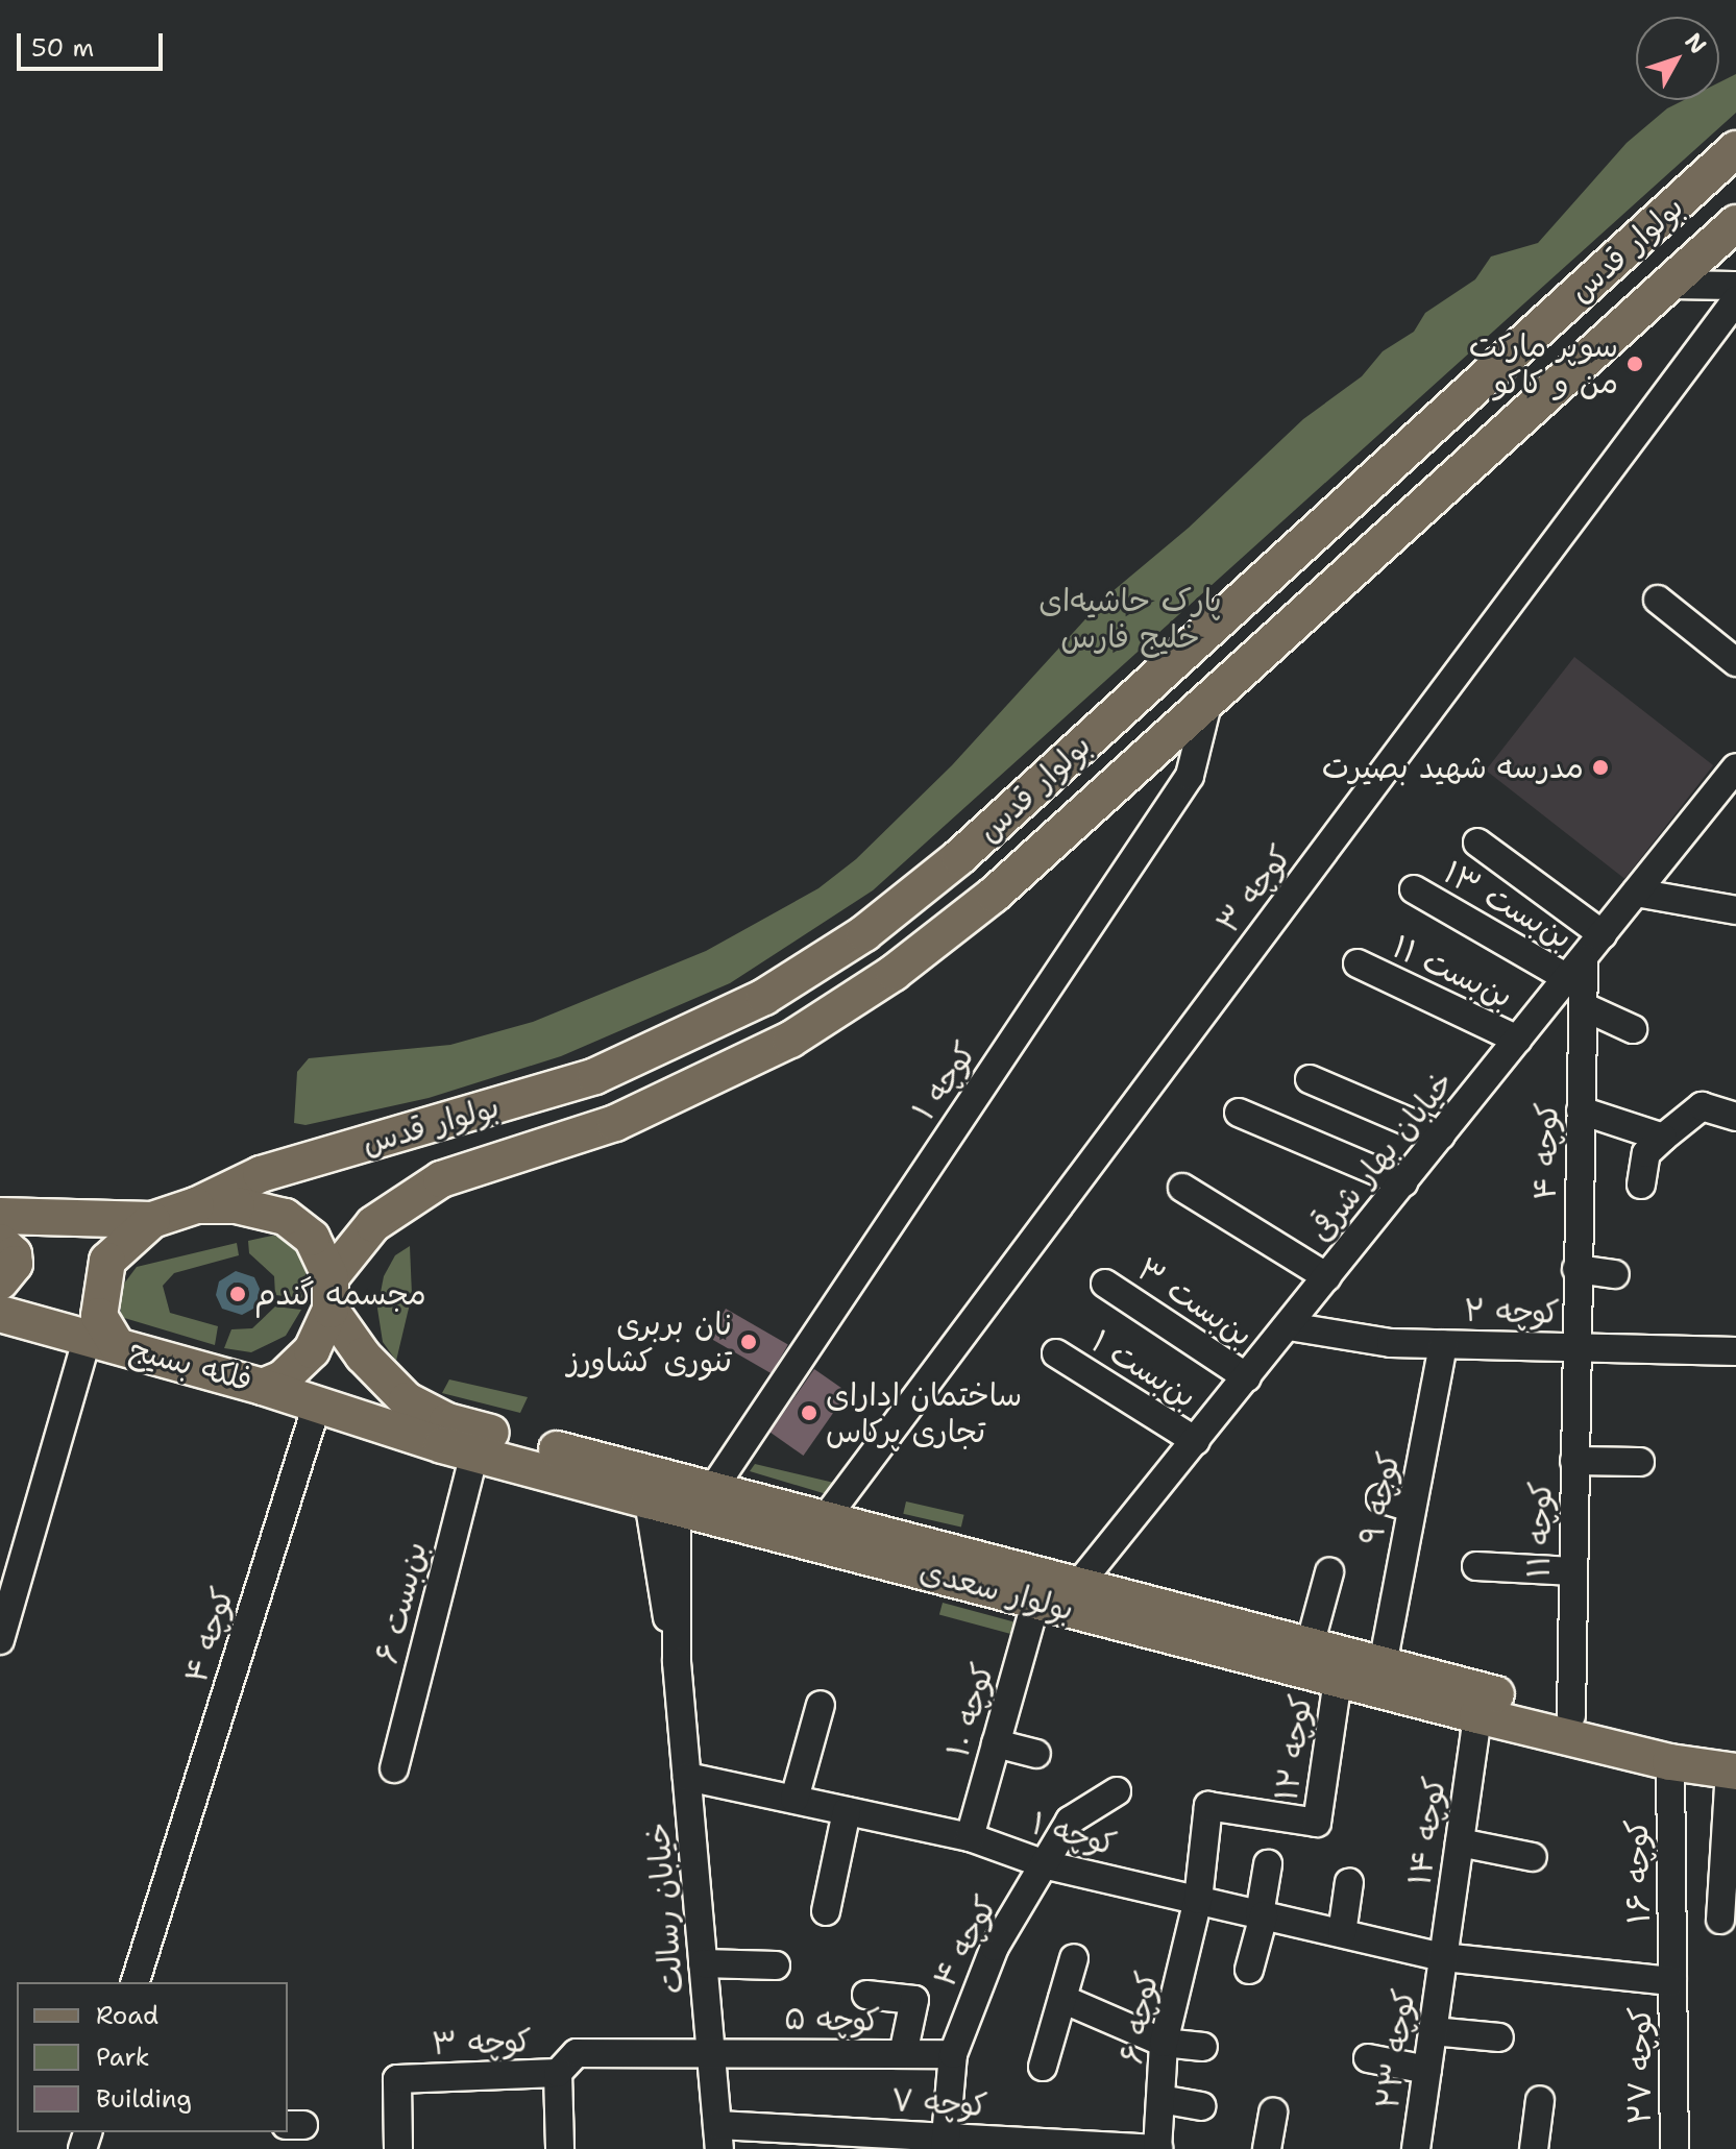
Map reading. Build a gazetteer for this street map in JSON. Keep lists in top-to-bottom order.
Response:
{
  "streets": {
    "main road": ["بولوار قدس", "فلکه بسیج", "بولوار سعدی"],
    "street": [
      "کوچه ۳",
      "بن‌بست ۱۳",
      "بن‌بست ۱۱",
      "کوچه ۱",
      "کوچه ۴",
      "خیابان بهار شرقی",
      "بن‌بست ۳",
      "کوچه ۲",
      "بن‌بست ۱",
      "کوچه ۹",
      "کوچه ۱۱",
      "بن‌بست ۶",
      "کوچه ۱۰",
      "کوچه ۱۲",
      "کوچه ۱۴",
      "کوچه ۱۶",
      "خیابان رسالت",
      "کوچه ۶",
      "کوچه ۵",
      "کوچه ۲۳",
      "کوچه ۲۷",
      "کوچه ۷"
    ]
  },
  "crossings": [
    ["بولوار قدس", "کوچه ۱"],
    ["بولوار قدس", "فلکه بسیج"],
    ["بولوار قدس", "بولوار سعدی"],
    ["کوچه ۳", "بولوار سعدی"],
    ["کوچه ۳", "خیابان رسالت"],
    ["کوچه ۳", "کوچه ۵"],
    ["بن‌بست ۱۳", "کوچه ۴"],
    ["بن‌بست ۱۳", "خیابان بهار شرقی"],
    ["بن‌بست ۱۱", "خیابان بهار شرقی"],
    ["کوچه ۱", "کوچه ۴"],
    ["کوچه ۱", "بولوار سعدی"],
    ["کوچه ۱", "کوچه ۱۰"],
    ["کوچه ۱", "کوچه ۱۲"],
    ["کوچه ۱", "کوچه ۱۴"],
    ["کوچه ۱", "کوچه ۱۶"],
    ["کوچه ۱", "خیابان رسالت"],
    ["کوچه ۱", "کوچه ۶"],
    ["کوچه ۱", "کوچه ۲۳"],
    ["کوچه ۱", "کوچه ۲۷"],
    ["کوچه ۴", "خیابان بهار شرقی"],
    ["کوچه ۴", "کوچه ۲"],
    ["کوچه ۴", "کوچه ۱۱"],
    ["کوچه ۴", "بولوار سعدی"],
    ["کوچه ۴", "کوچه ۵"],
    ["کوچه ۴", "کوچه ۷"],
    ["خیابان بهار شرقی", "بن‌بست ۳"],
    ["خیابان بهار شرقی", "کوچه ۲"],
    ["خیابان بهار شرقی", "بن‌بست ۱"],
    ["خیابان بهار شرقی", "بولوار سعدی"],
    ["کوچه ۲", "کوچه ۹"],
    ["کوچه ۲", "کوچه ۱۱"],
    ["فلکه بسیج", "بولوار سعدی"],
    ["کوچه ۹", "بولوار سعدی"],
    ["کوچه ۱۱", "بولوار سعدی"],
    ["بولوار سعدی", "بن‌بست ۶"],
    ["بولوار سعدی", "کوچه ۱۰"],
    ["بولوار سعدی", "کوچه ۱۲"],
    ["بولوار سعدی", "کوچه ۱۴"],
    ["بولوار سعدی", "کوچه ۱۶"],
    ["بولوار سعدی", "خیابان رسالت"],
    ["کوچه ۱۲", "کوچه ۶"],
    ["کوچه ۱۴", "کوچه ۲۳"],
    ["کوچه ۱۶", "کوچه ۲۷"],
    ["خیابان رسالت", "کوچه ۵"],
    ["خیابان رسالت", "کوچه ۷"],
    ["کوچه ۶", "کوچه ۷"]
  ],
  "parks": ["پارک حاشیه‌ای خلیج فارس"],
  "places": [
    "سوپر مارکت من و کاکو",
    "مدرسه شهید بصیرت",
    "مجسمه گندم",
    "نان بربری تنوری کشاورز",
    "ساختمان ادارای تجاری پرکاس"
  ],
  "legend": ["Road", "Park", "Building"],
  "scale_bar": "50 m",
  "north": "top right"
}
